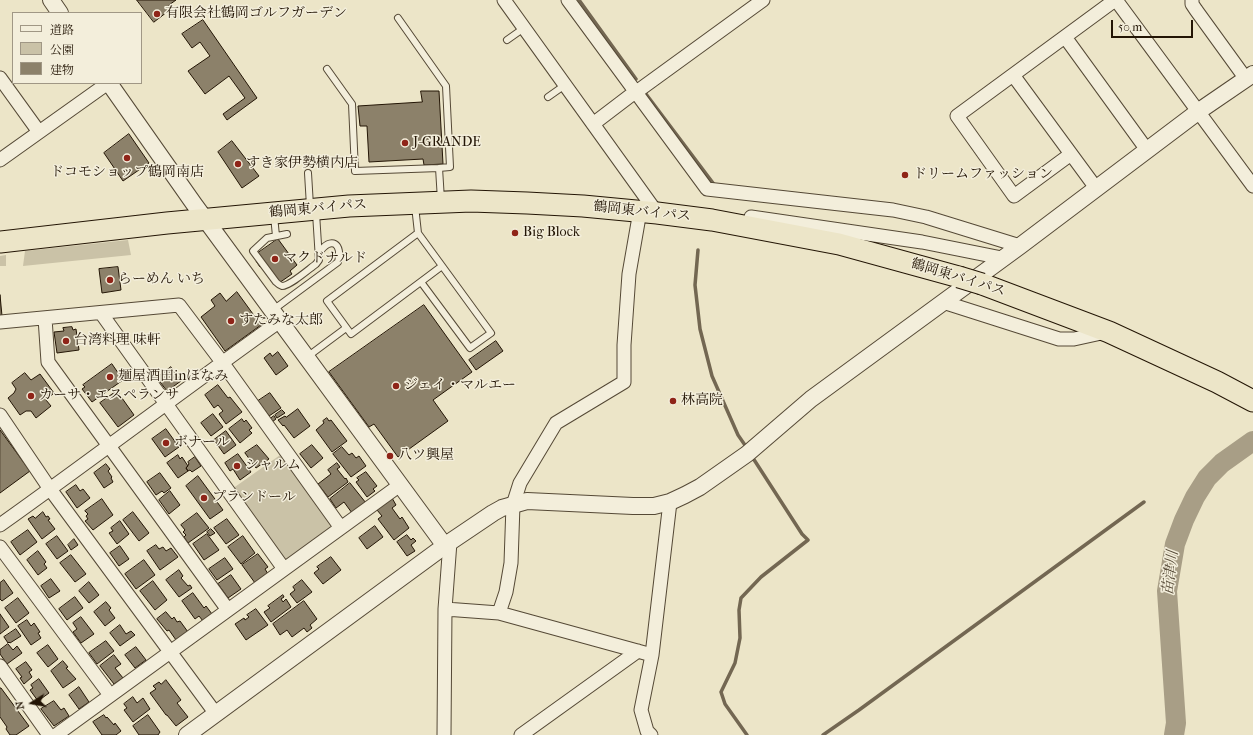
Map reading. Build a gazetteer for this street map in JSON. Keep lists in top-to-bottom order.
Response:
{
  "streets": {
    "highway": ["鶴岡東バイパス"]
  },
  "water": ["苗津川"],
  "places": [
    "有限会社鶴岡ゴルフガーデン",
    "J-GRANDE",
    "ドコモショップ鶴岡南店",
    "すき家伊勢横内店",
    "ドリームファッション",
    "Big Block",
    "マクドナルド",
    "らーめん いち",
    "すたみな太郎",
    "台湾料理 味軒",
    "麺屋酒田inほなみ",
    "ジェイ・マルエー",
    "カーサ・エスペランサ",
    "林高院",
    "ボナール",
    "八ツ興屋",
    "シャルム",
    "プランドール"
  ],
  "legend": ["道路", "公園", "建物"],
  "scale_bar": "50 m",
  "north": "left"
}
